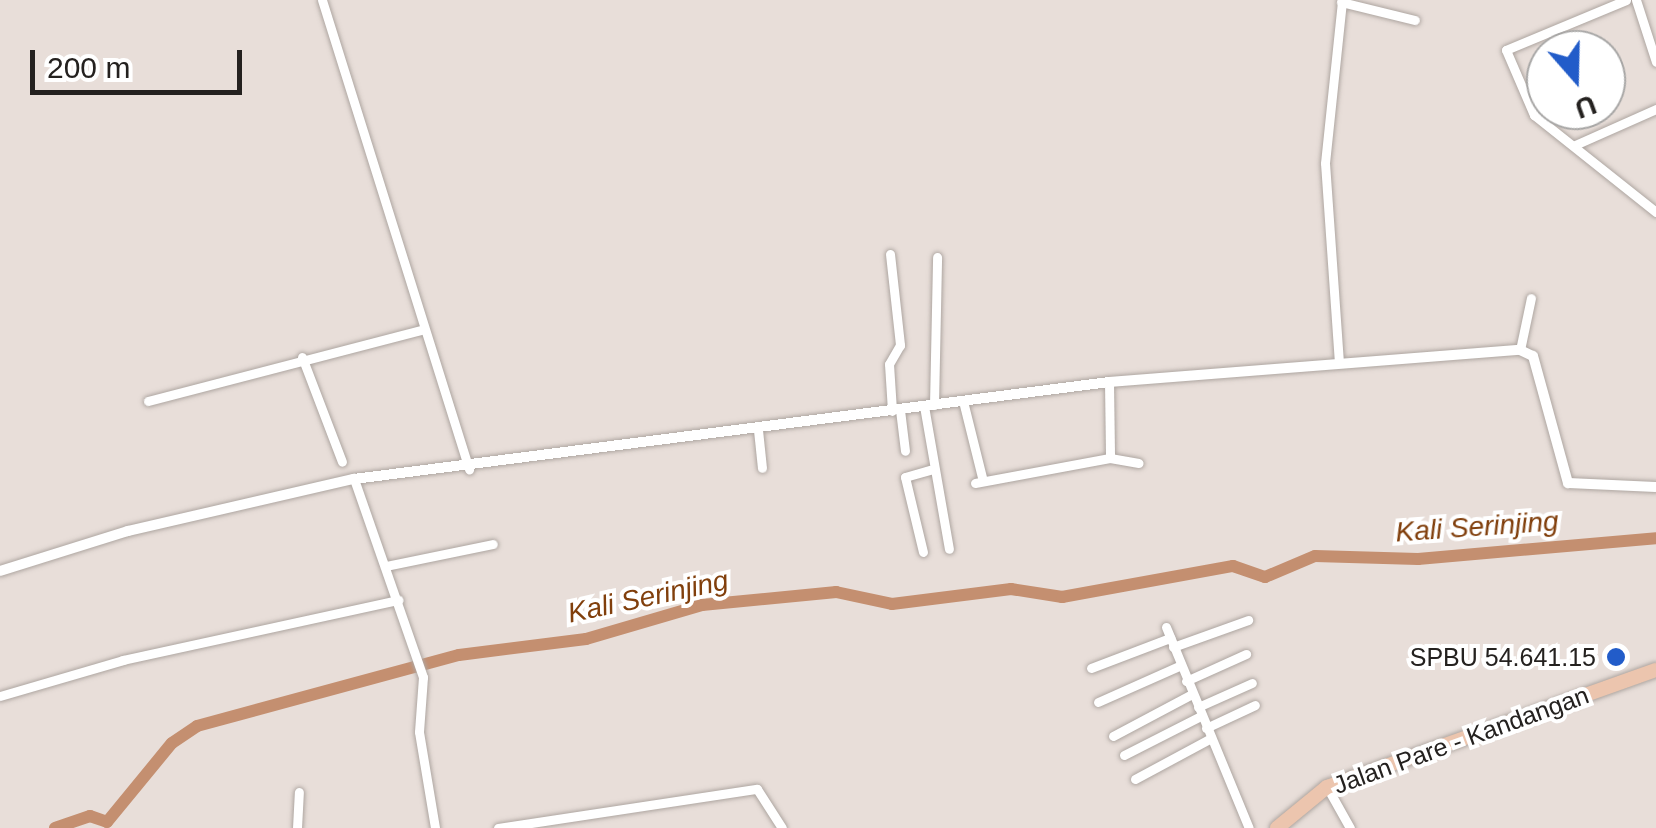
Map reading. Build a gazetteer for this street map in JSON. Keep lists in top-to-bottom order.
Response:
{
  "streets": {
    "main road": ["Jalan Pare - Kandangan"]
  },
  "water": ["Kali Serinjing"],
  "places": ["SPBU 54.641.15"],
  "scale_bar": "200 m",
  "north": "bottom"
}
